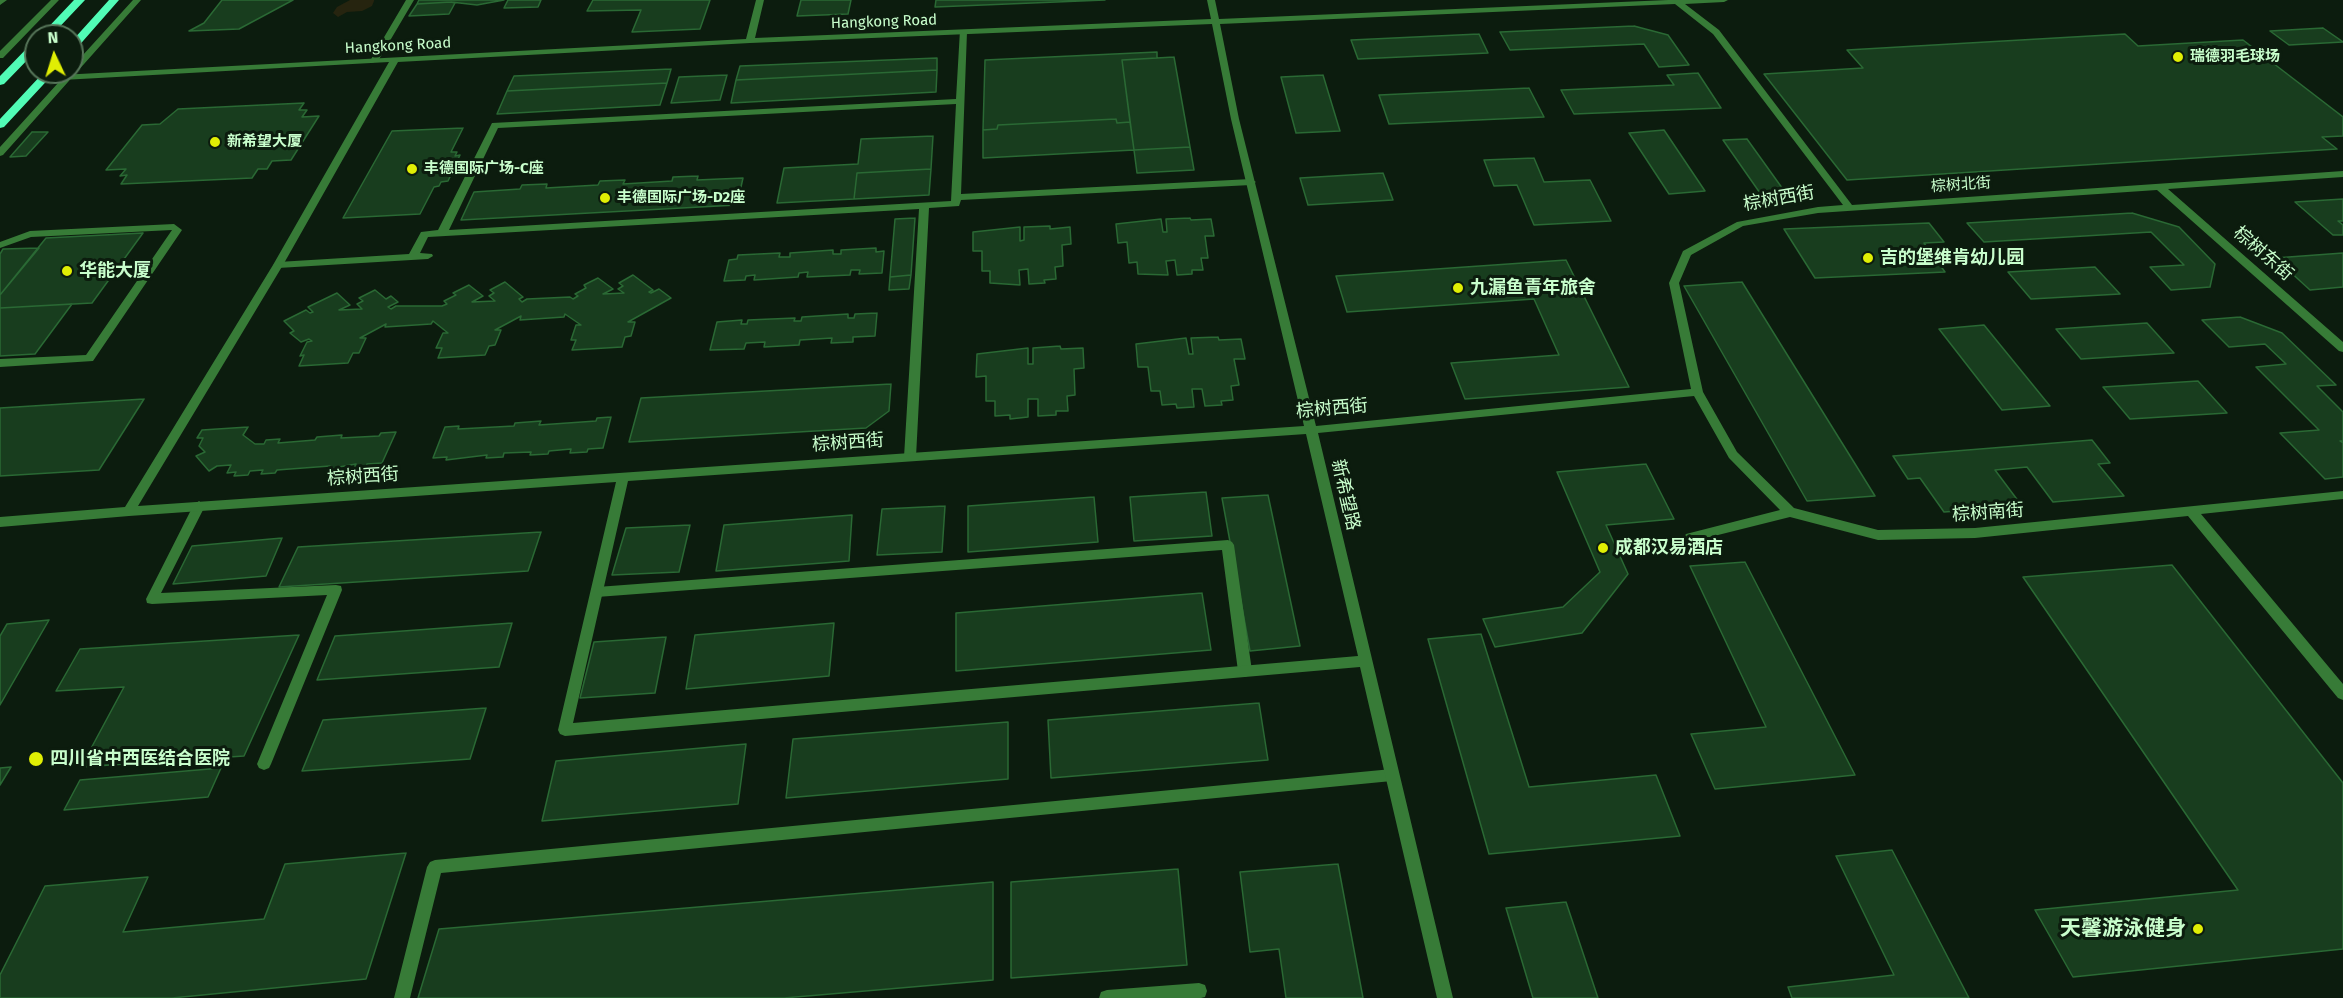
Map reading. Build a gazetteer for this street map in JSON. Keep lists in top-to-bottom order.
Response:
{
  "streets": {
    "street": [
      "Hangkong Road",
      "棕树北街",
      "棕树西街",
      "棕树东街",
      "新希望路",
      "棕树南街"
    ]
  },
  "crossings": [
    ["Hangkong Road", "新希望路"],
    ["棕树北街", "棕树西街"],
    ["棕树北街", "棕树东街"],
    ["棕树西街", "新希望路"],
    ["棕树西街", "棕树南街"]
  ],
  "places": [
    "瑞德羽毛球场",
    "新希望大厦",
    "丰德国际广场-C座",
    "丰德国际广场-D2座",
    "吉的堡维肯幼儿园",
    "华能大厦",
    "九漏鱼青年旅舍",
    "成都汉易酒店",
    "四川省中西医结合医院",
    "天馨游泳健身"
  ],
  "north": "top"
}
